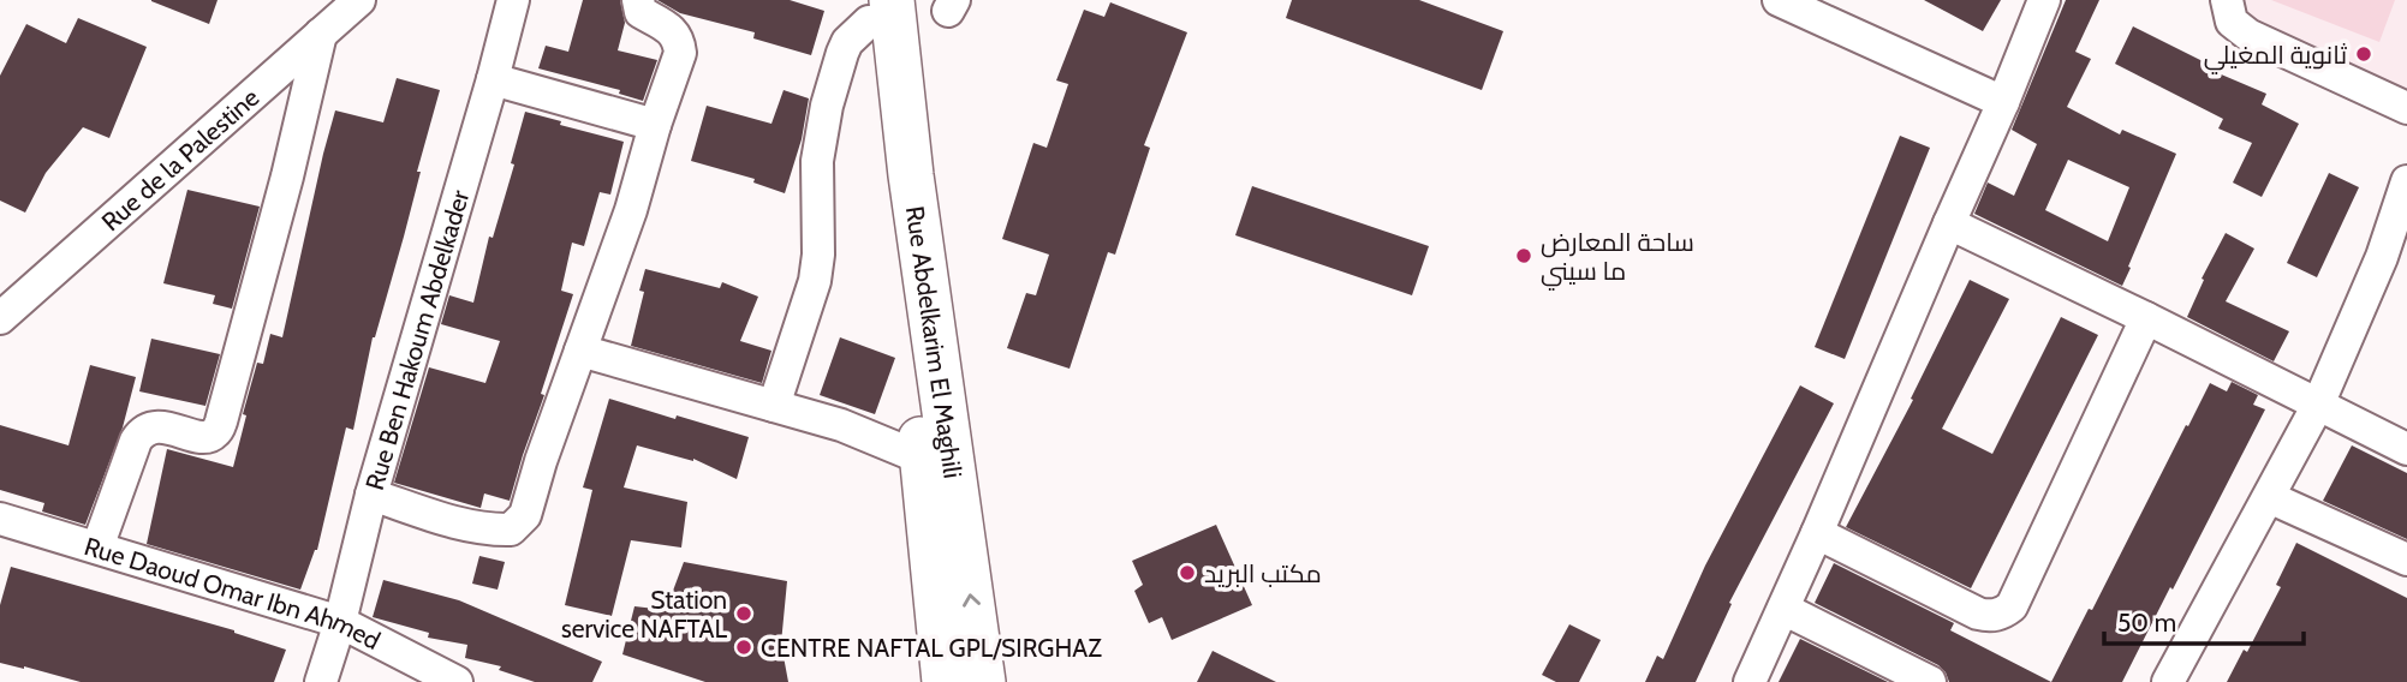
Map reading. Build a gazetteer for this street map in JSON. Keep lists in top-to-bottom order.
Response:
{
  "streets": {
    "street": [
      "Rue de la Palestine",
      "Rue Ben Hakoum Abdelkader",
      "Rue Abdelkarim El Maghili",
      "Rue Daoud Omar Ibn Ahmed"
    ]
  },
  "crossings": [
    ["Rue Ben Hakoum Abdelkader", "Rue Daoud Omar Ibn Ahmed"]
  ],
  "places": [
    "ثانوية المغيلي",
    "ساحة المعارض ما سيني",
    "مكتب البريد",
    "Station service NAFTAL",
    "CENTRE NAFTAL GPL/SIRGHAZ"
  ],
  "scale_bar": "50 m"
}
